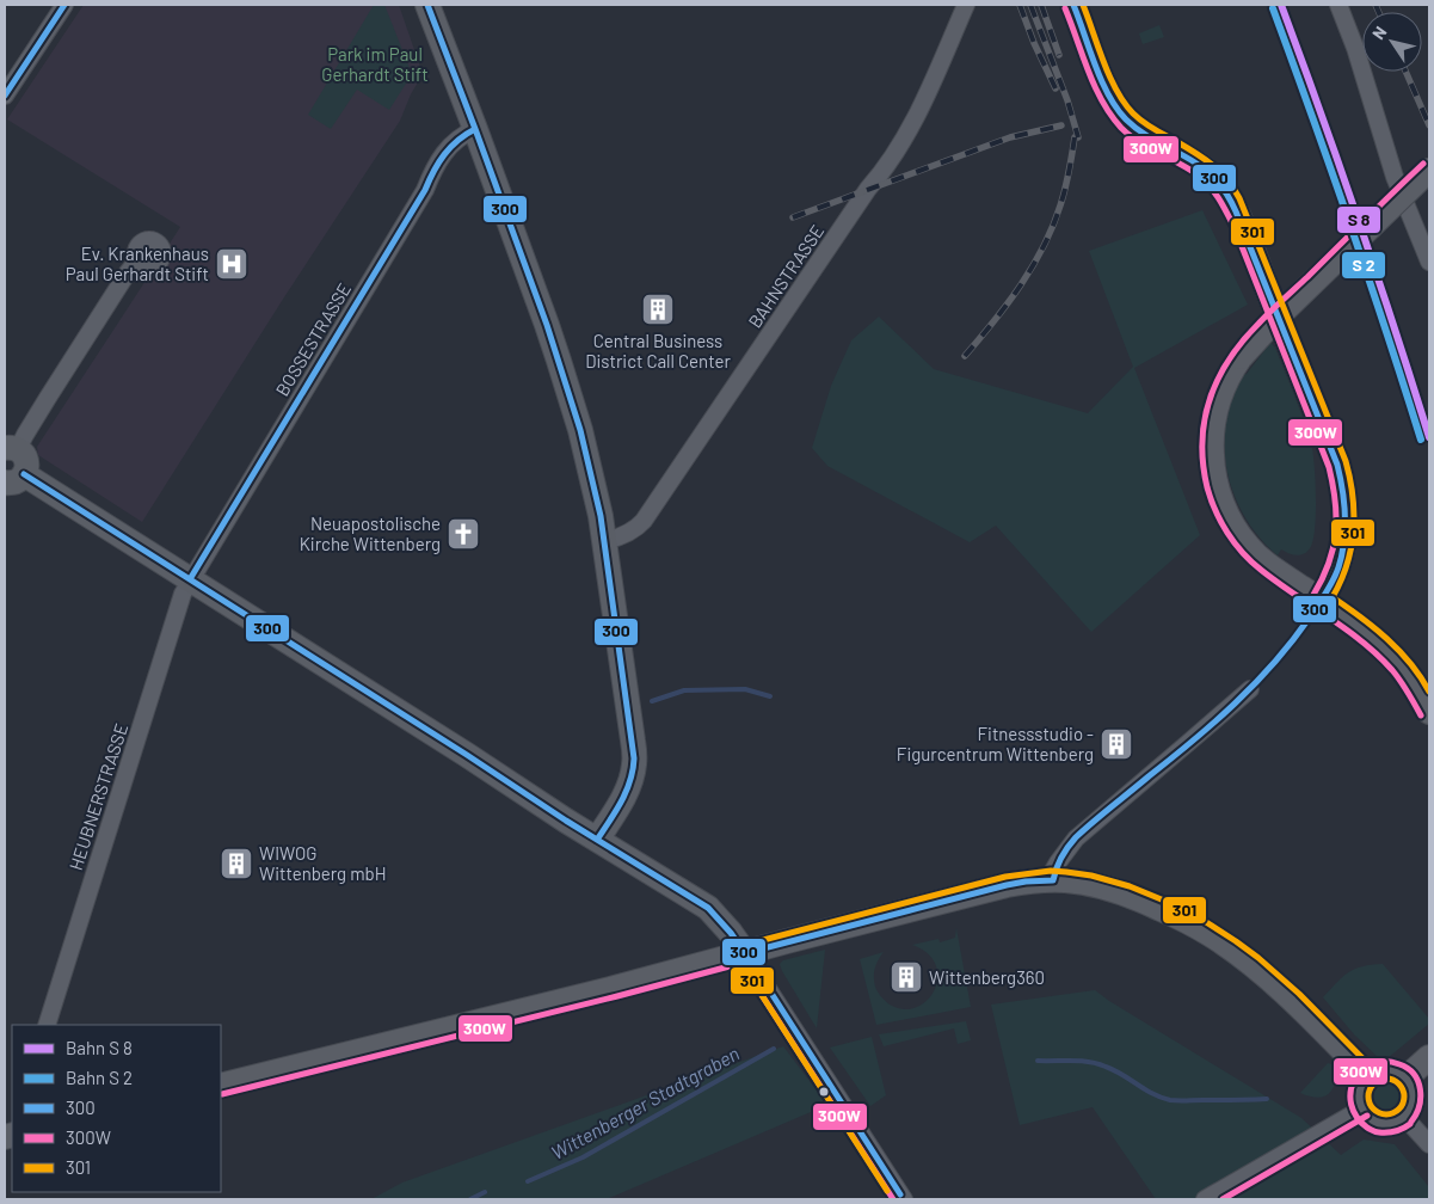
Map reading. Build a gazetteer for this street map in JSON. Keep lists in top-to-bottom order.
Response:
{
  "streets": {
    "street": ["BAHNSTRASSE", "BOSSESTRASSE", "HEUBNERSTRASSE"]
  },
  "crossings": [
    ["BOSSESTRASSE", "HEUBNERSTRASSE"]
  ],
  "water": ["Wittenberger Stadtgraben"],
  "parks": ["Park im Paul Gerhardt Stift"],
  "places": {
    "hospital": ["Ev. Krankenhaus Paul Gerhardt Stift"],
    "building": [
      "Central Business District Call Center",
      "Fitnessstudio - Figurcentrum Wittenberg",
      "WIWOG Wittenberg mbH",
      "Wittenberg360"
    ],
    "church": ["Neuapostolische Kirche Wittenberg"]
  },
  "lines": ["transit line 300", "transit line 301", "transit line 300W"],
  "legend": [
    "Bahn S 8",
    "Bahn S 2",
    "300",
    "300W",
    "301"
  ],
  "north": "top left"
}
